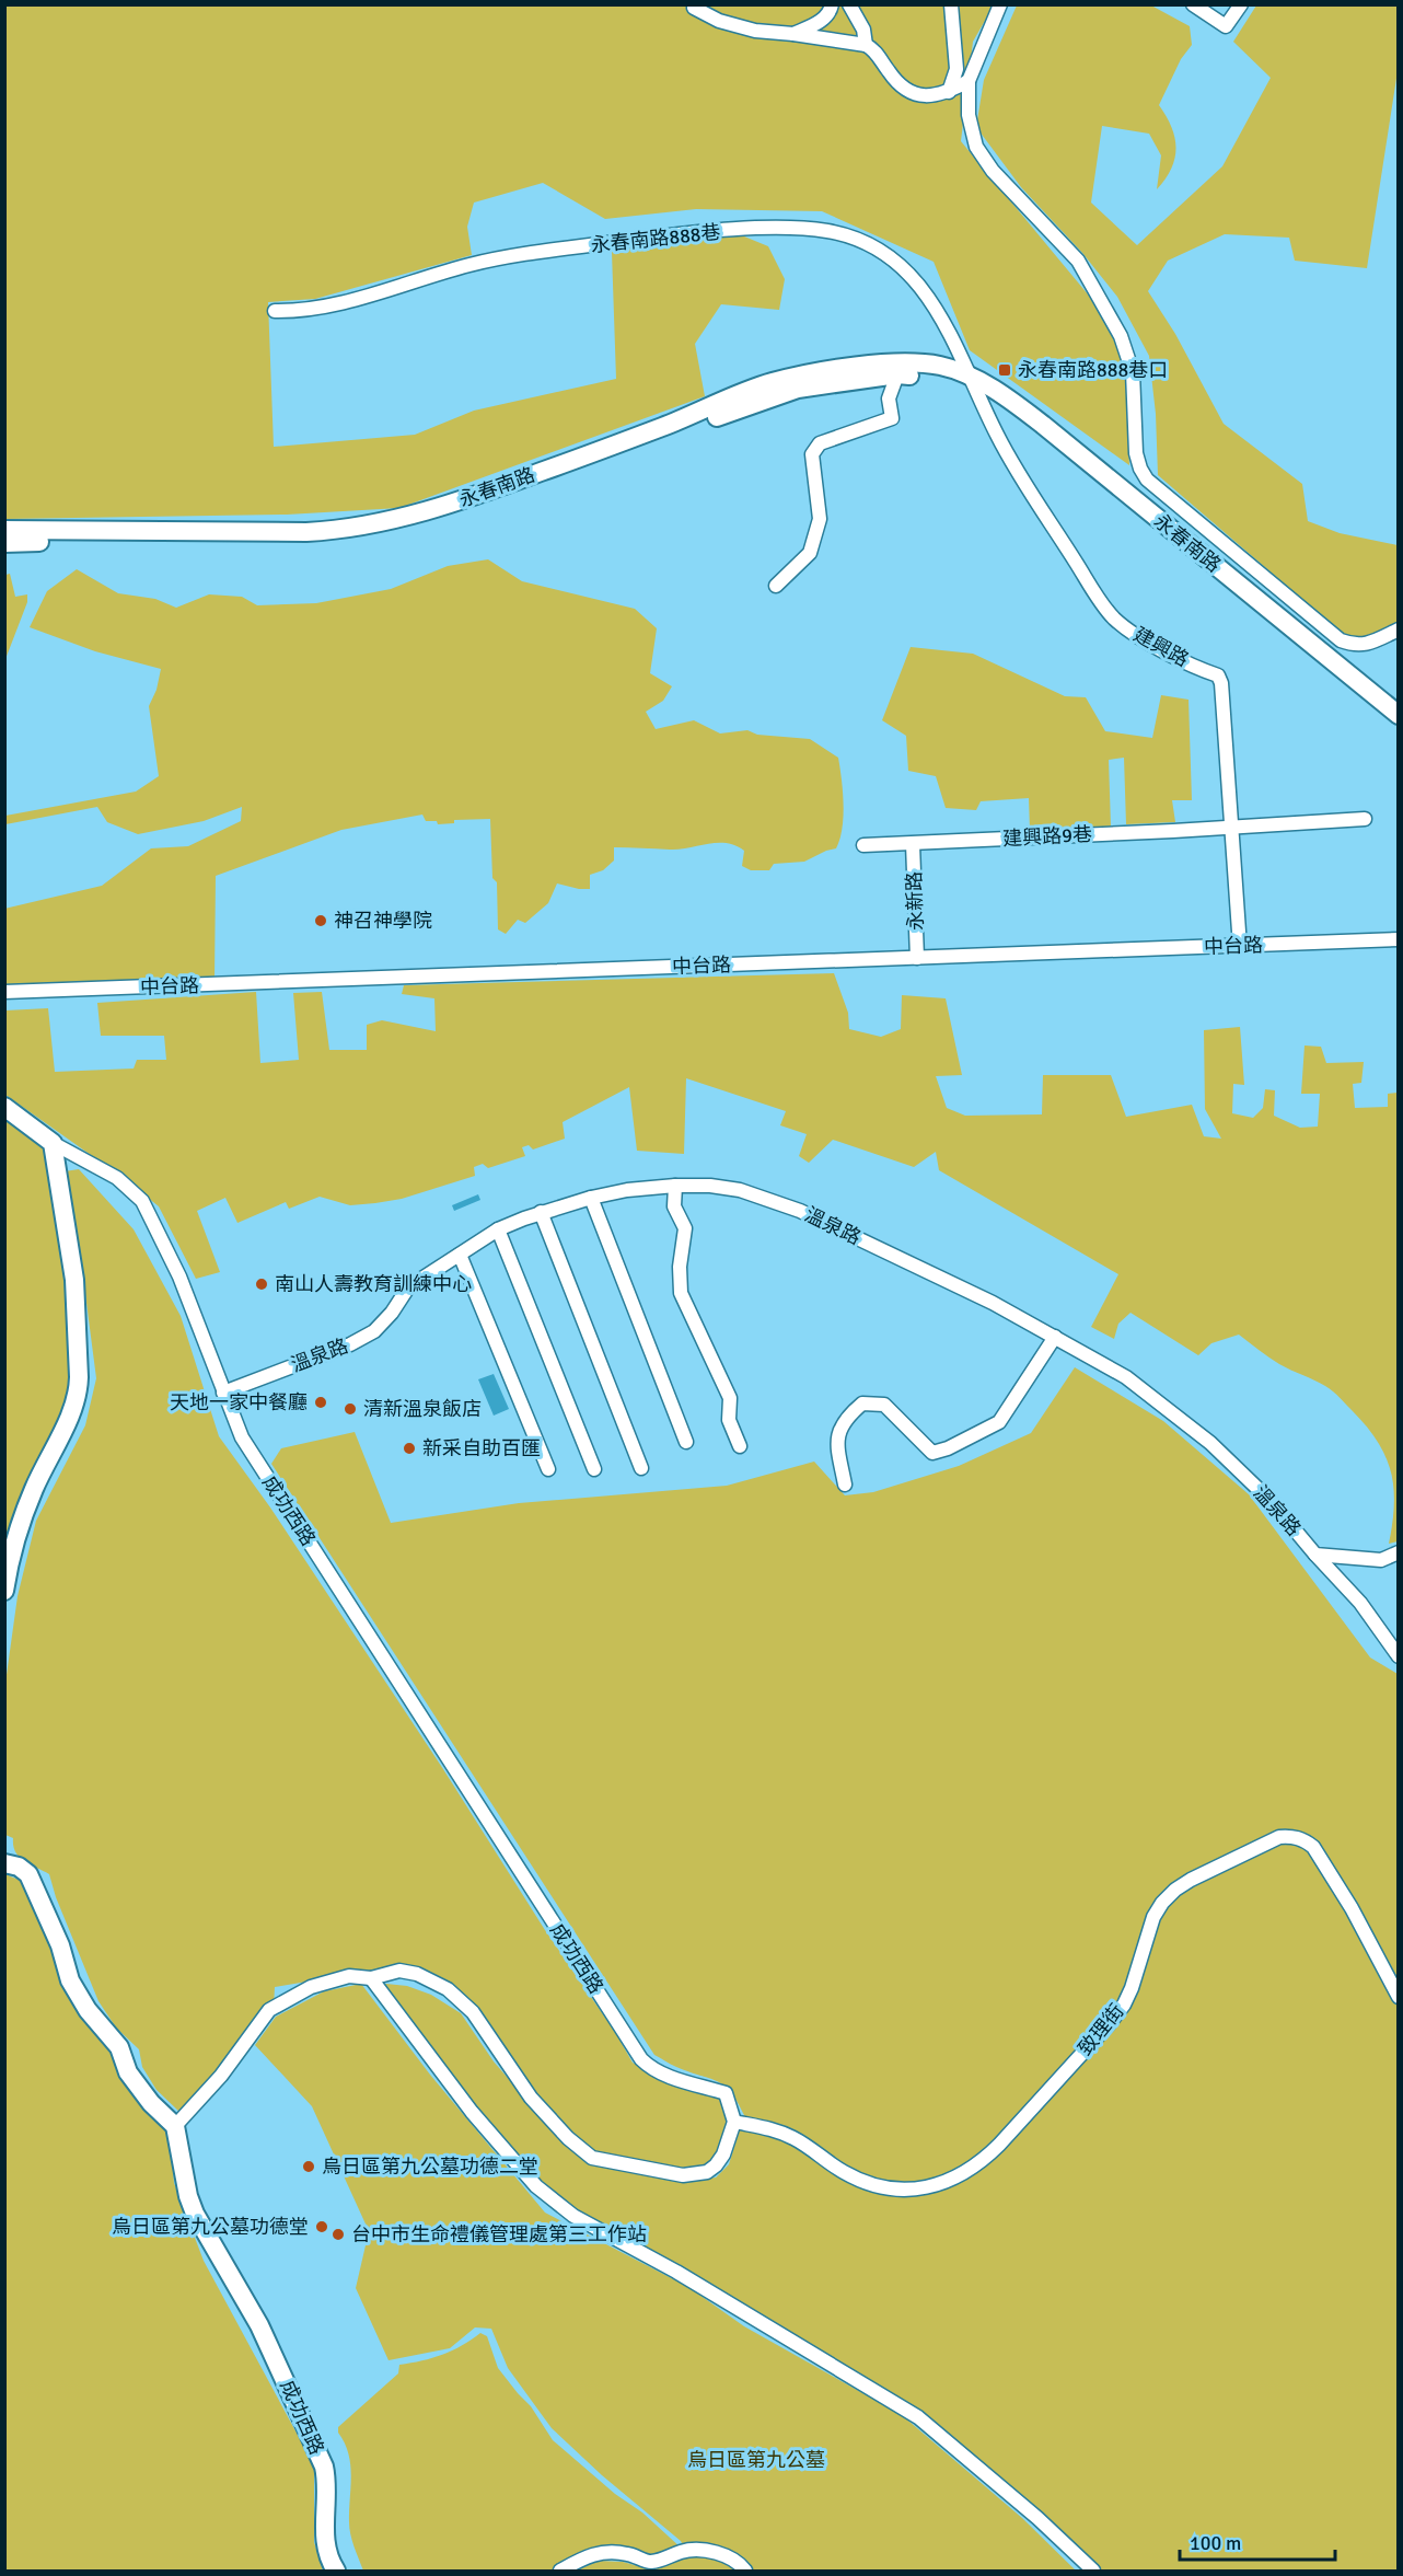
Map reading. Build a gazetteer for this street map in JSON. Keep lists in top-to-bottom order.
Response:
{
  "streets": {
    "street": [
      "永春南路888巷",
      "永春南路",
      "建興路",
      "建興路9巷",
      "永新路",
      "中台路",
      "溫泉路",
      "成功西路",
      "致理街"
    ]
  },
  "crossings": [
    ["永春南路888巷", "永春南路"],
    ["永春南路888巷", "建興路"],
    ["永春南路", "建興路"],
    ["建興路", "建興路9巷"],
    ["建興路", "中台路"],
    ["建興路9巷", "永新路"],
    ["永新路", "中台路"],
    ["溫泉路", "成功西路"],
    ["成功西路", "致理街"]
  ],
  "parks": ["烏日區第九公墓"],
  "places": {
    "transit": ["永春南路888巷口"],
    "other": [
      "神召神學院",
      "南山人壽教育訓練中心",
      "天地一家中餐廳",
      "清新溫泉飯店",
      "新采自助百匯",
      "烏日區第九公墓功德二堂",
      "烏日區第九公墓功德堂",
      "台中市生命禮儀管理處第三工作站"
    ]
  },
  "scale_bar": "100 m"
}
